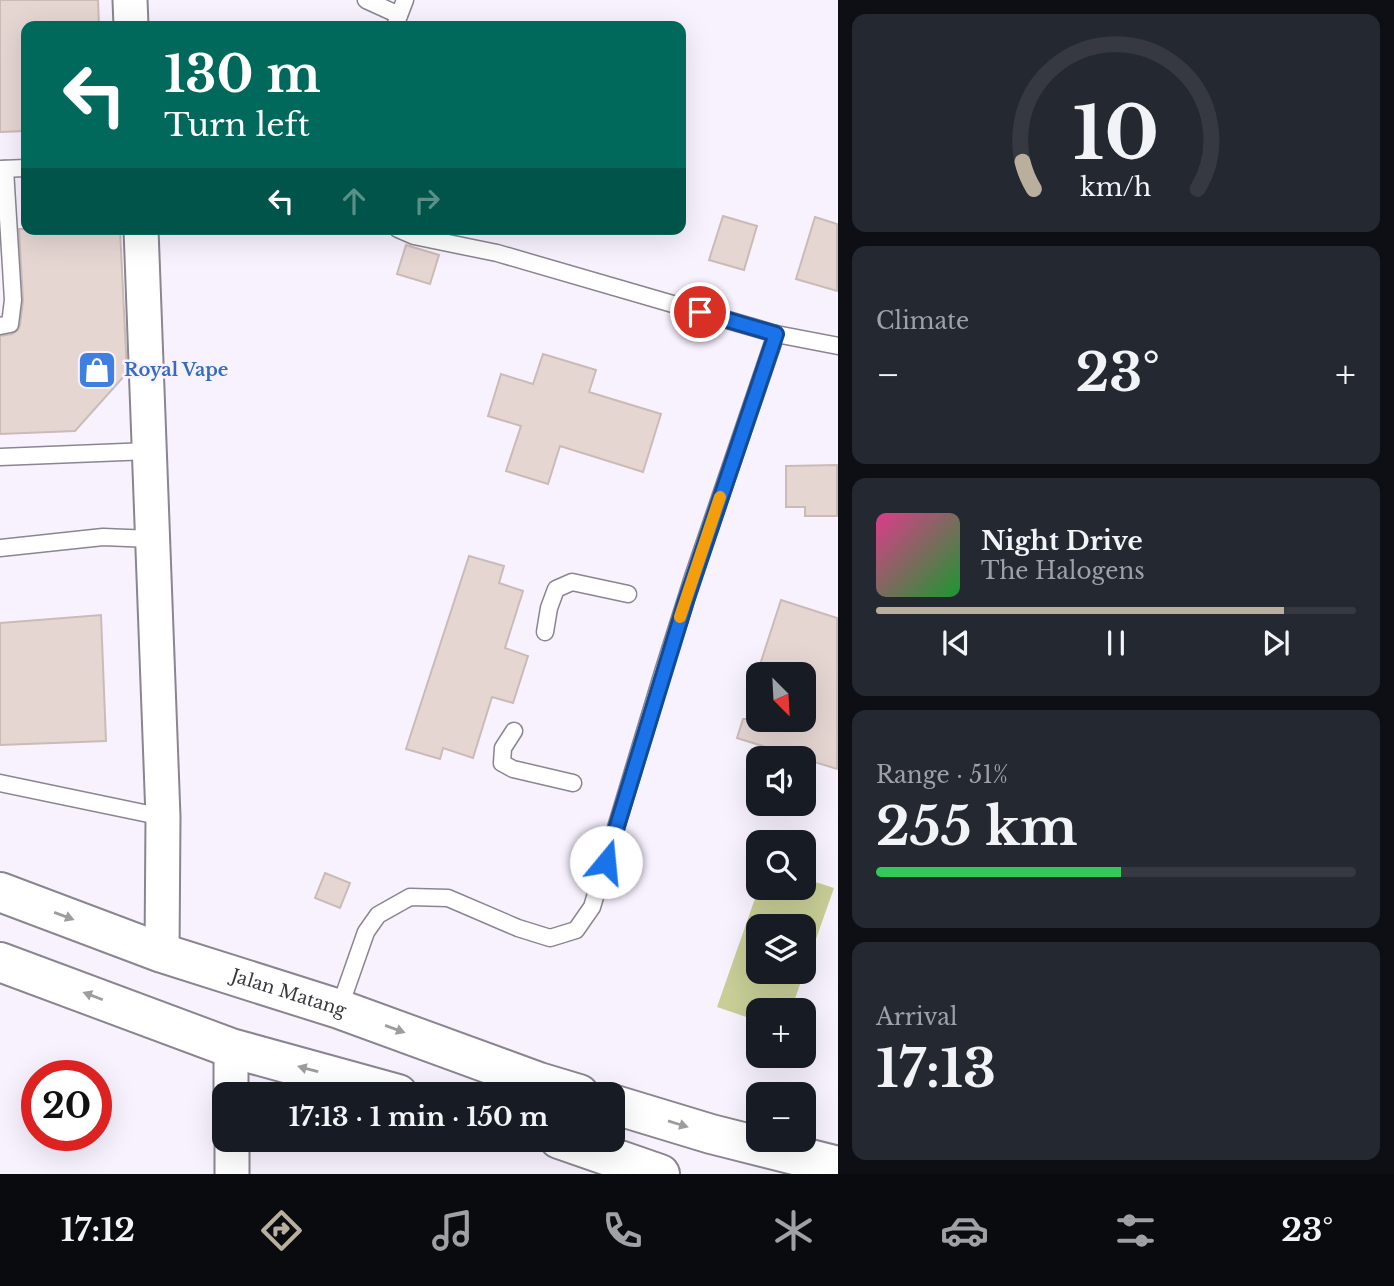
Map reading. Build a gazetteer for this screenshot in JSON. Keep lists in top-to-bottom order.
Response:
{
  "streets": {
    "main road": ["Jalan Matang"]
  },
  "places": {
    "shop": ["Royal Vape"]
  },
  "north": "bottom right",
  "page": {
    "turn": ["130 m", "Turn left"],
    "tile": [
      "Climate",
      ["Range · 51%", "255 km"],
      ["Arrival", "17:13"]
    ],
    "heat": ["−", "23°", "+"],
    "song": ["Night Drive", "The Halogens"],
    "map_buttons": ["+", "−"],
    "limit": "20",
    "trip": "17:13 · 1 min · 150 m",
    "tabs": ["17:12", "23°"],
    "gauge": ["10", "km/h"]
  }
}
